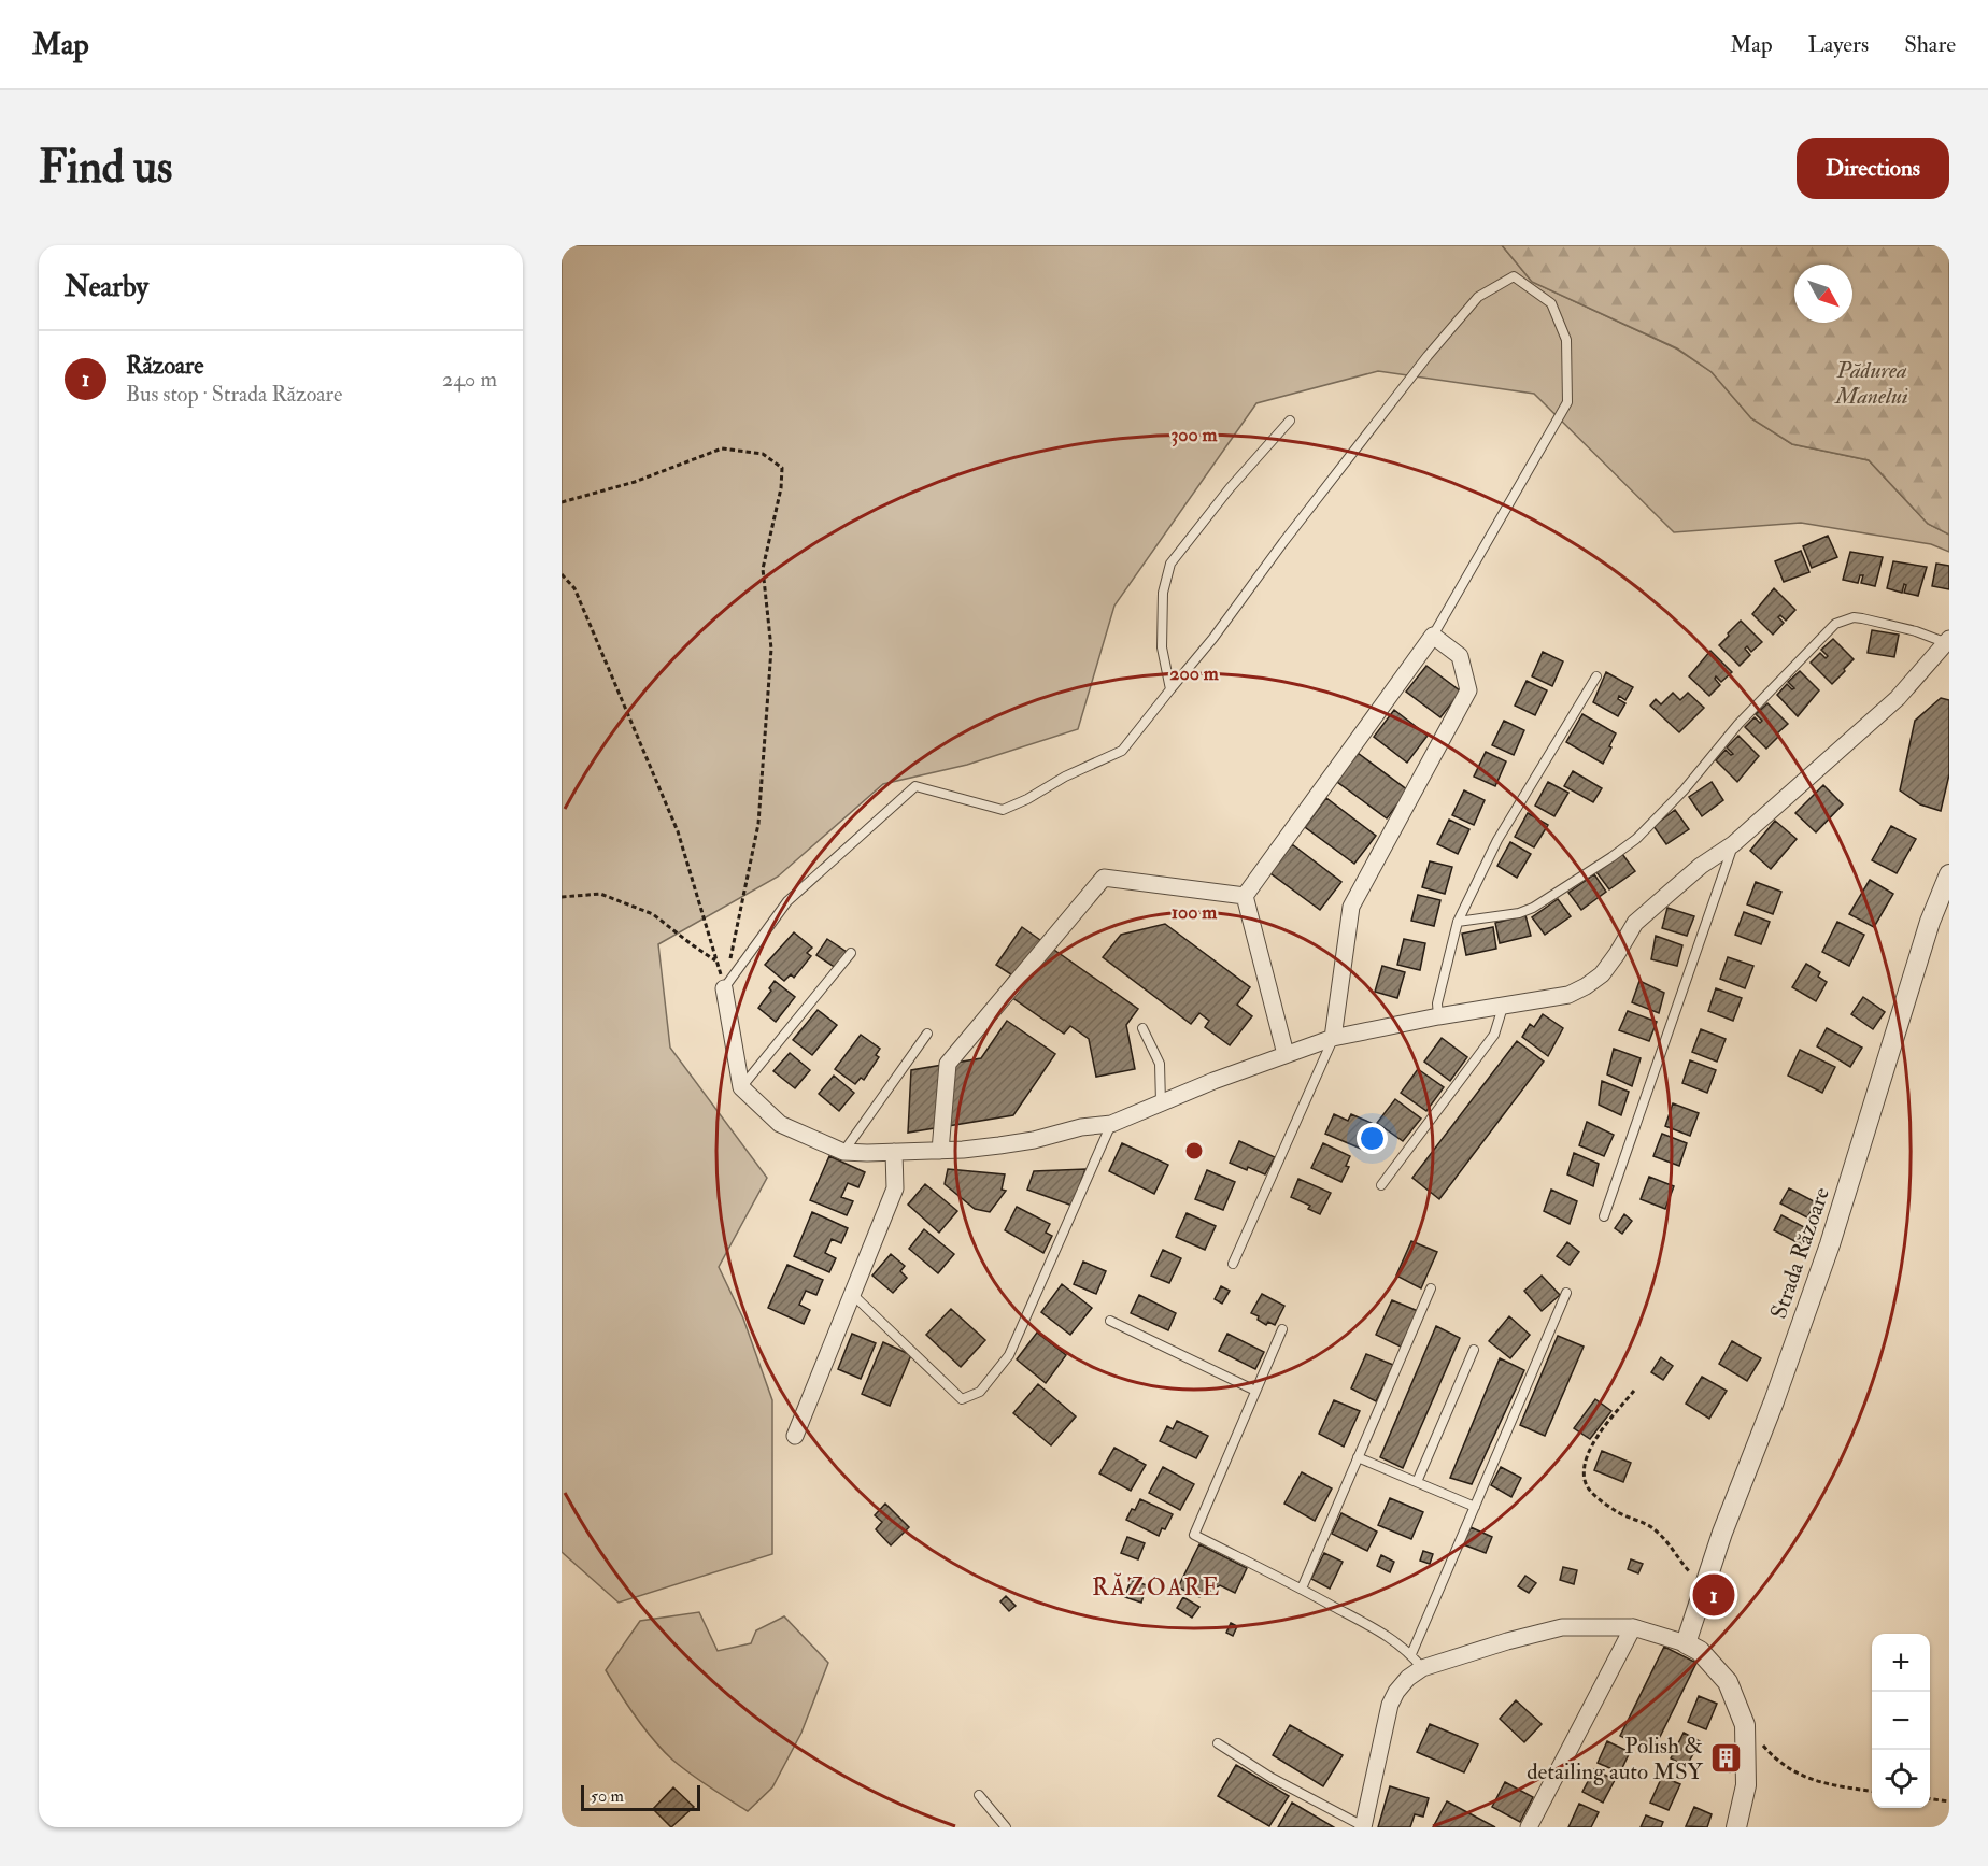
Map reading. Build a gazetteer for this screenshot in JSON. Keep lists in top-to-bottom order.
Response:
{
  "streets": {
    "street": ["Strada Răzoare"]
  },
  "districts": ["RĂZOARE"],
  "parks": ["Pădurea Manelui"],
  "places": {
    "building": ["Polish & detailing auto MSY"]
  },
  "scale_bar": "50 m",
  "north": "bottom right",
  "page": {
    "header": "Map",
    "nav": ["Map", "Layers", "Share"],
    "buttons": "Directions",
    "title": "Find us",
    "heading": "Nearby",
    "list": [
      {
        "mark": "1",
        "name": "Răzoare",
        "note": "Bus stop · Strada Răzoare",
        "value": "240 m"
      }
    ],
    "pins": "1",
    "map_buttons": ["+", "−"],
    "scale": "50 m"
  },
  "rings": ["300 m", "200 m", "100 m"]
}
